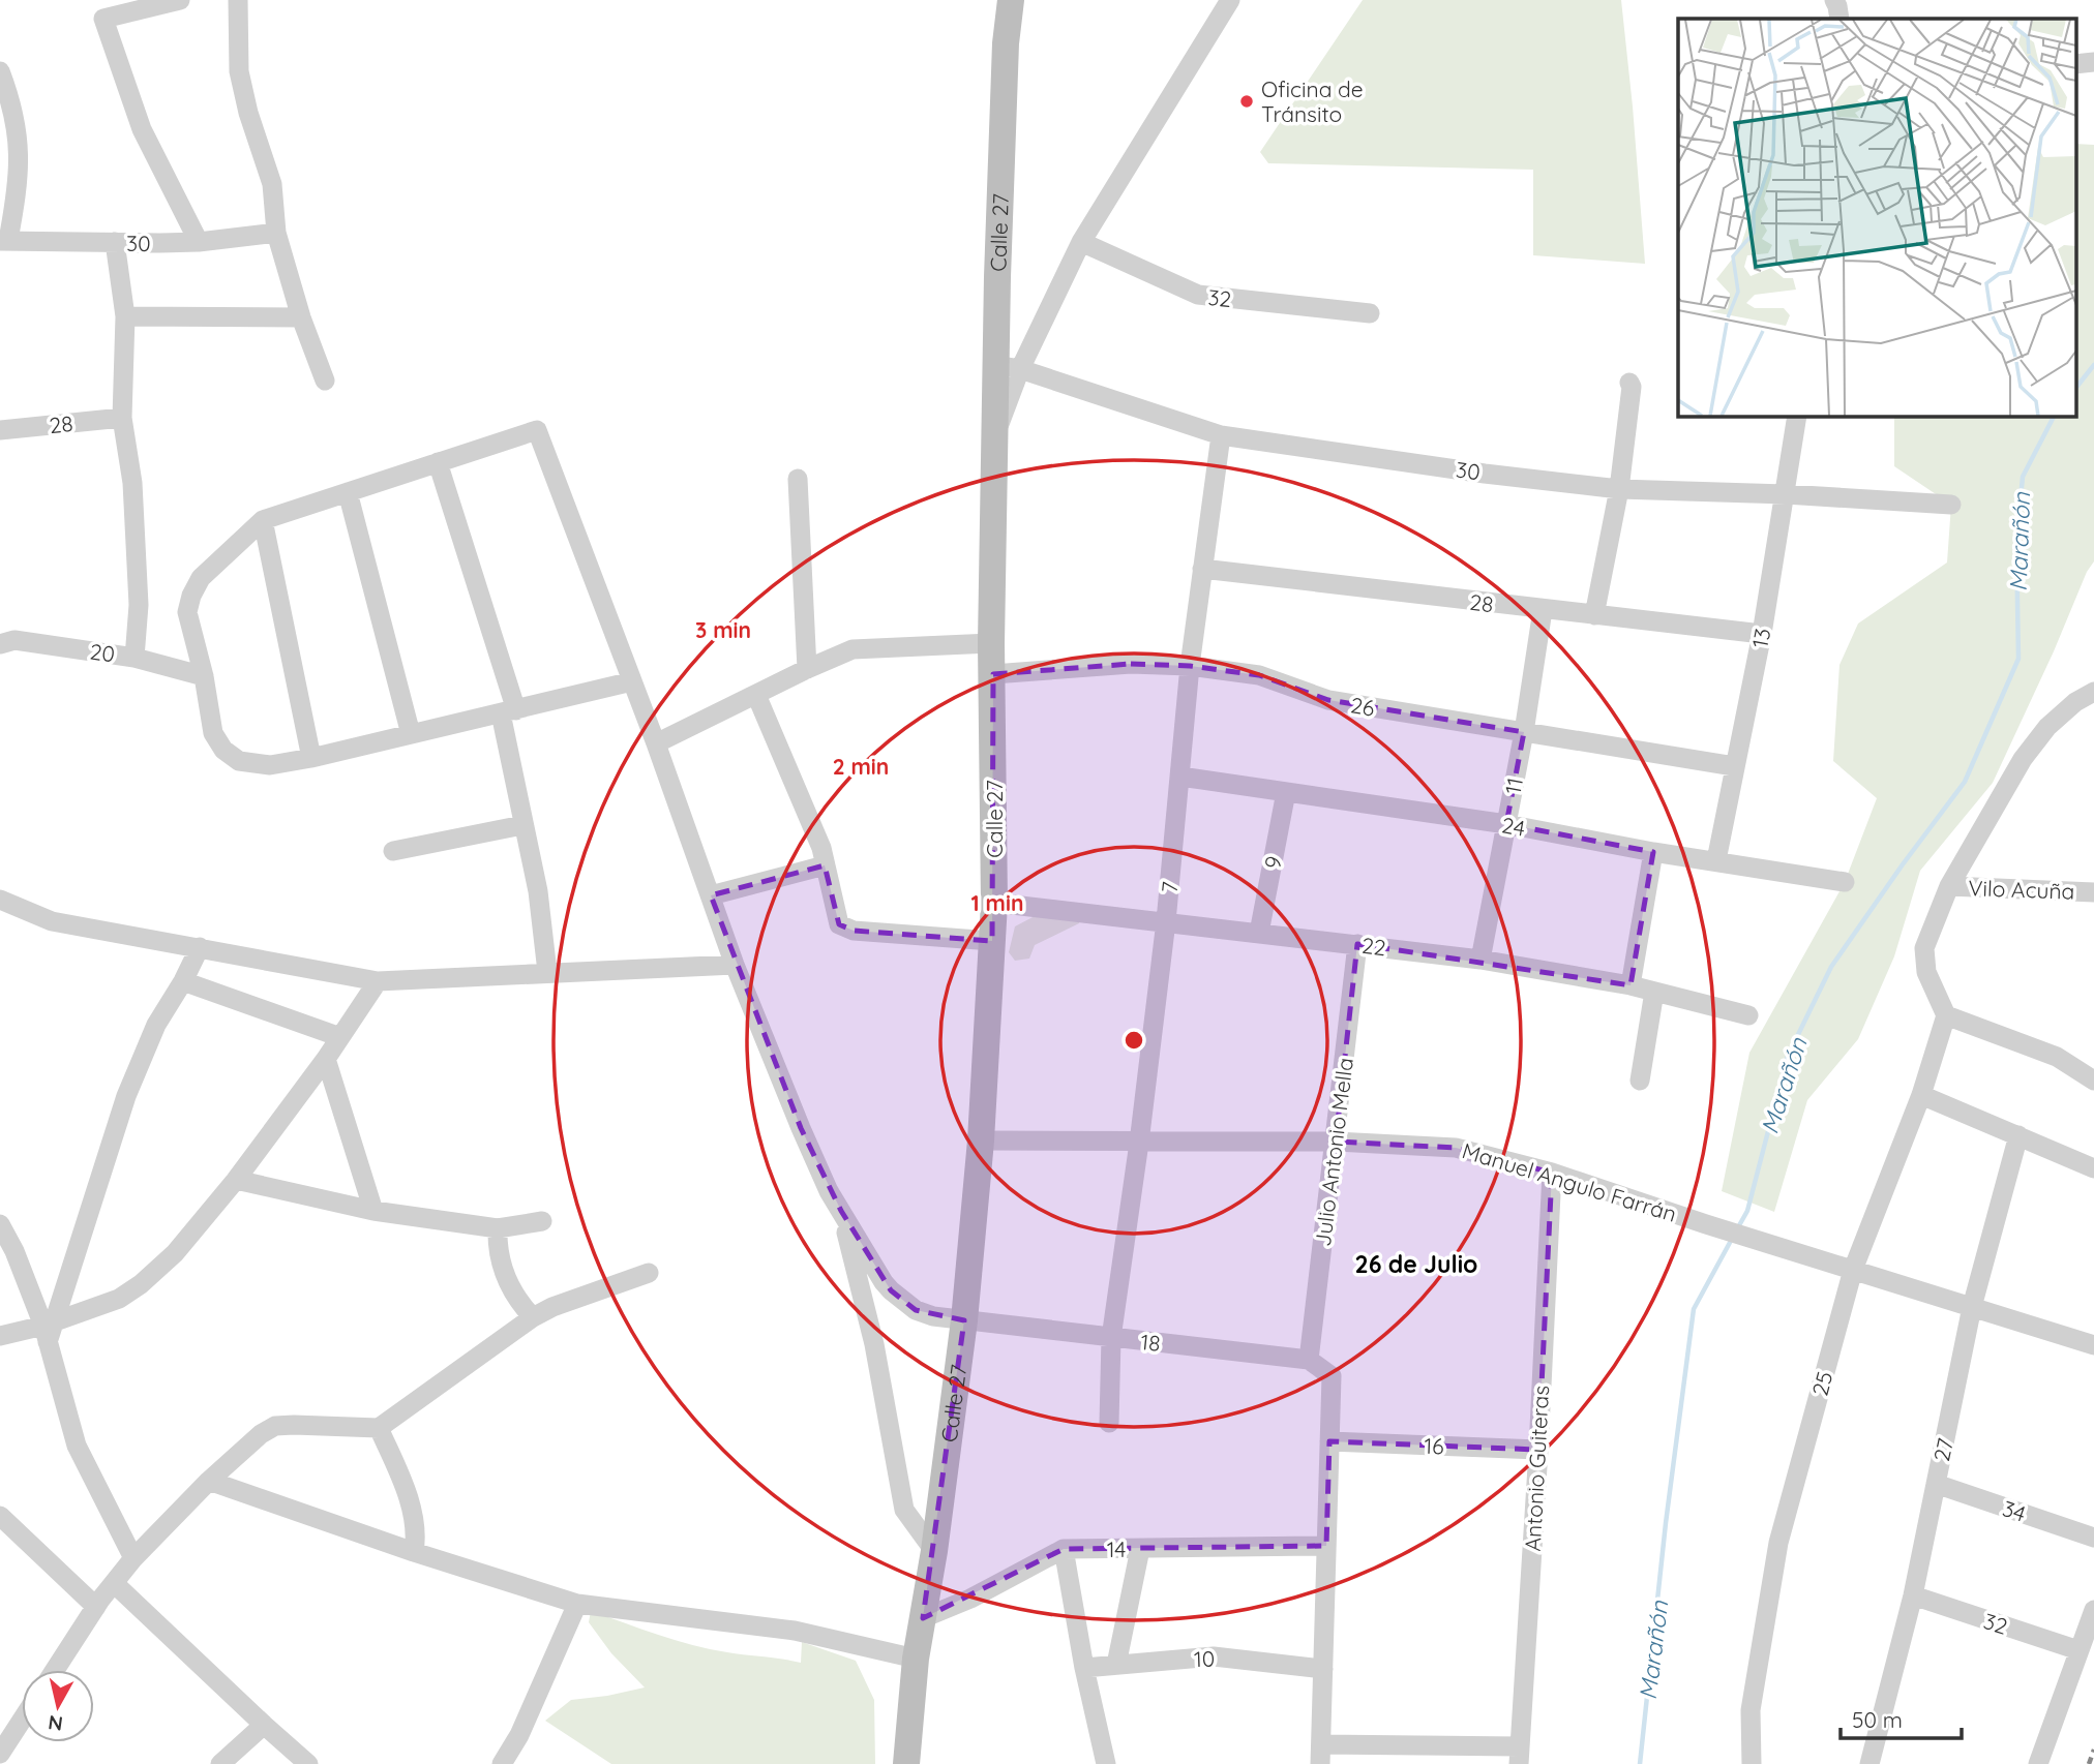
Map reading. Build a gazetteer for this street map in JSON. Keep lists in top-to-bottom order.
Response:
{
  "streets": {
    "main road": ["Calle 27"],
    "street": [
      "30",
      "32",
      "28",
      "13",
      "20",
      "26",
      "11",
      "24",
      "9",
      "7",
      "Vilo Acuña",
      "22",
      "Julio Antonio Mella",
      "Manuel Angulo Farrán",
      "18",
      "25",
      "16",
      "27",
      "Antonio Guiteras",
      "34",
      "14",
      "10"
    ]
  },
  "crossings": [
    ["Calle 27", "30"],
    ["Calle 27", "26"],
    ["Calle 27", "22"],
    ["Calle 27", "Manuel Angulo Farrán"],
    ["Calle 27", "18"],
    ["Calle 27", "14"],
    ["30", "13"],
    ["30", "7"],
    ["32", "27"],
    ["28", "13"],
    ["28", "11"],
    ["28", "7"],
    ["13", "26"],
    ["13", "24"],
    ["26", "11"],
    ["26", "7"],
    ["11", "24"],
    ["11", "22"],
    ["24", "9"],
    ["24", "7"],
    ["9", "22"],
    ["7", "22"],
    ["7", "Manuel Angulo Farrán"],
    ["7", "18"],
    ["22", "Julio Antonio Mella"],
    ["Julio Antonio Mella", "Manuel Angulo Farrán"],
    ["Julio Antonio Mella", "18"],
    ["Manuel Angulo Farrán", "25"],
    ["Manuel Angulo Farrán", "27"],
    ["Manuel Angulo Farrán", "Antonio Guiteras"],
    ["18", "16"],
    ["16", "Antonio Guiteras"],
    ["27", "34"]
  ],
  "districts": ["26 de Julio"],
  "water": ["Marañón"],
  "places": ["Oficina de Tránsito"],
  "scale_bar": "50 m",
  "north": "bottom",
  "rings": ["3 min", "2 min", "1 min"]
}
